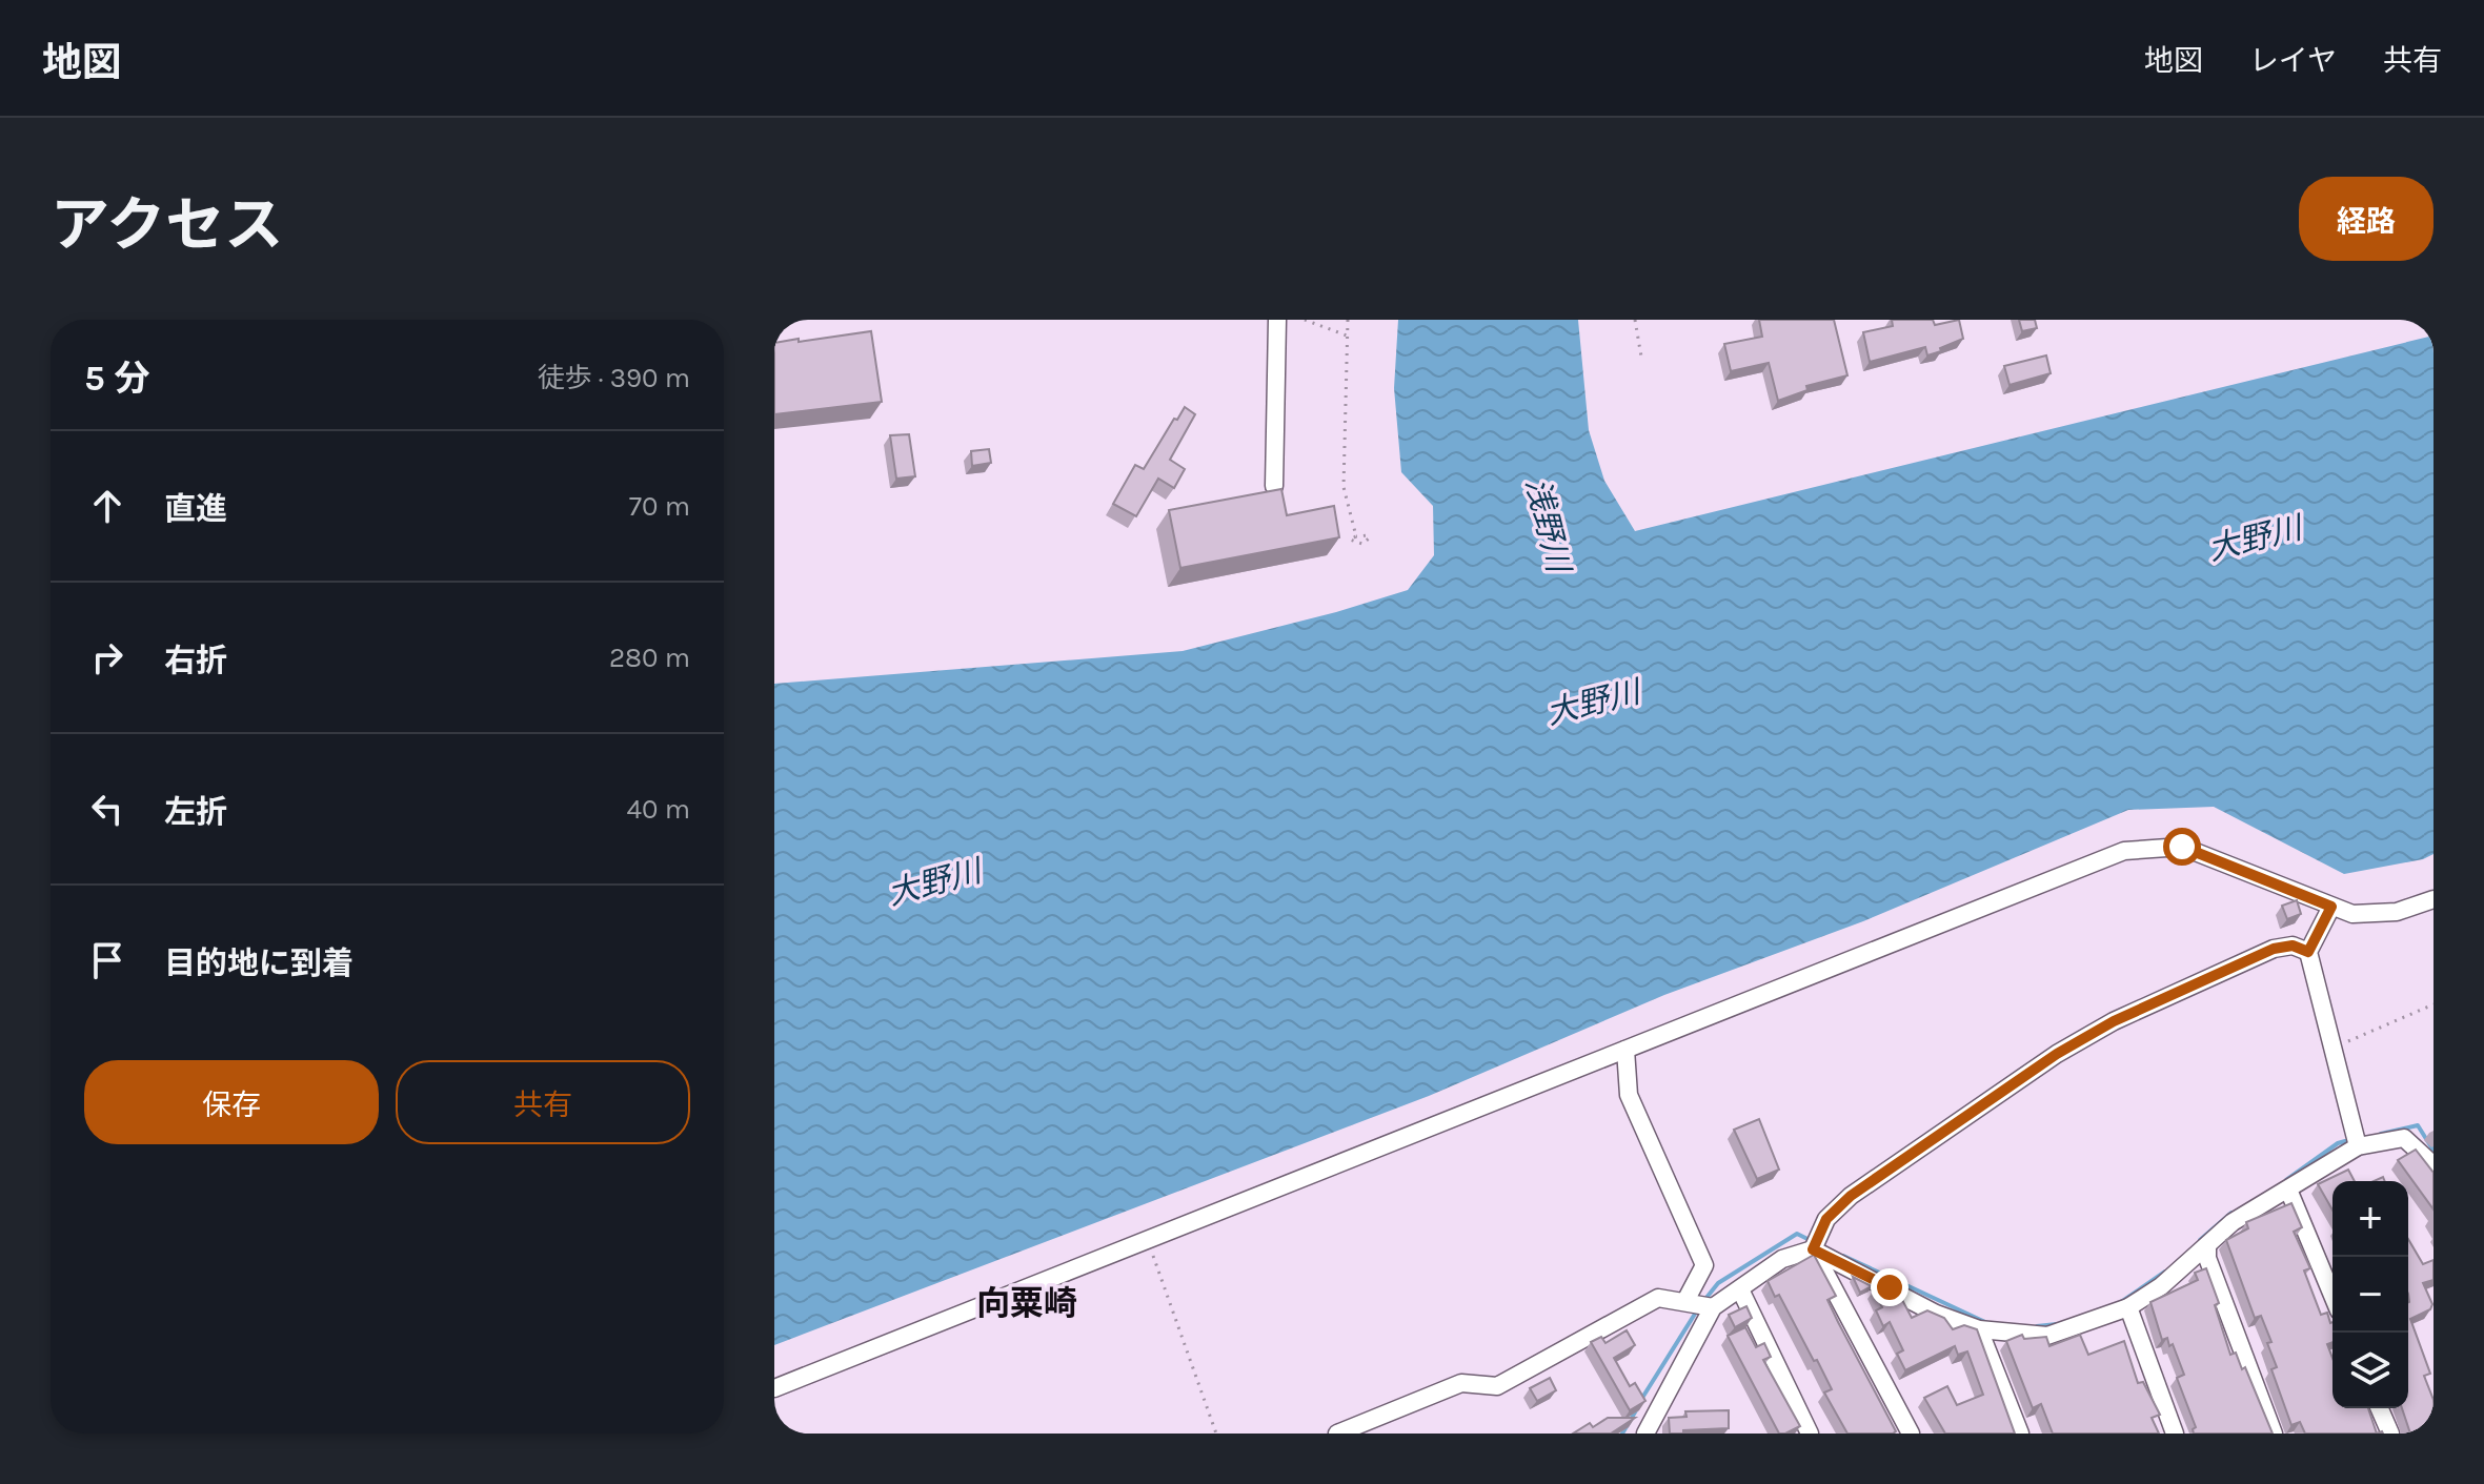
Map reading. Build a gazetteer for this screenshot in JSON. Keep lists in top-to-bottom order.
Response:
{
  "districts": ["向粟崎"],
  "water": ["浅野川", "大野川"],
  "page": {
    "header": "地図",
    "nav": ["地図", "レイヤ", "共有"],
    "title": "アクセス",
    "buttons": [
      "経路",
      ["保存", "共有"]
    ],
    "heading": ["5 分", "徒歩 · 390 m"],
    "list": [
      ["直進", "70 m"],
      ["右折", "280 m"],
      ["左折", "40 m"],
      "目的地に到着"
    ],
    "map_buttons": ["+", "−"]
  }
}
